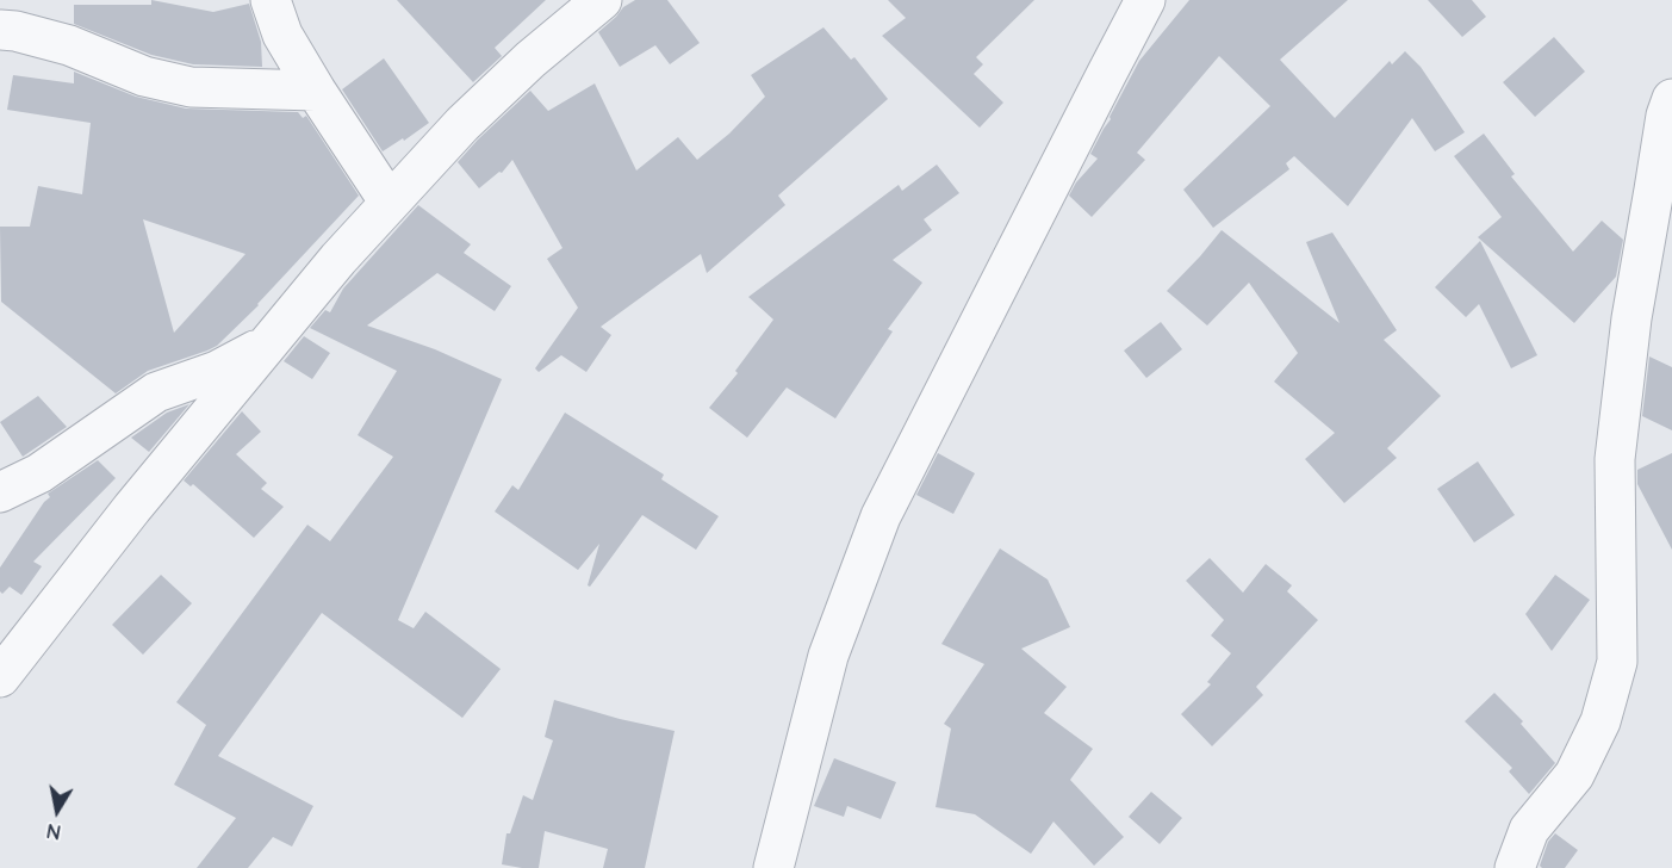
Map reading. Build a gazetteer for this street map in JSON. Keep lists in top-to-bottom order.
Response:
{
  "north": "bottom"
}
